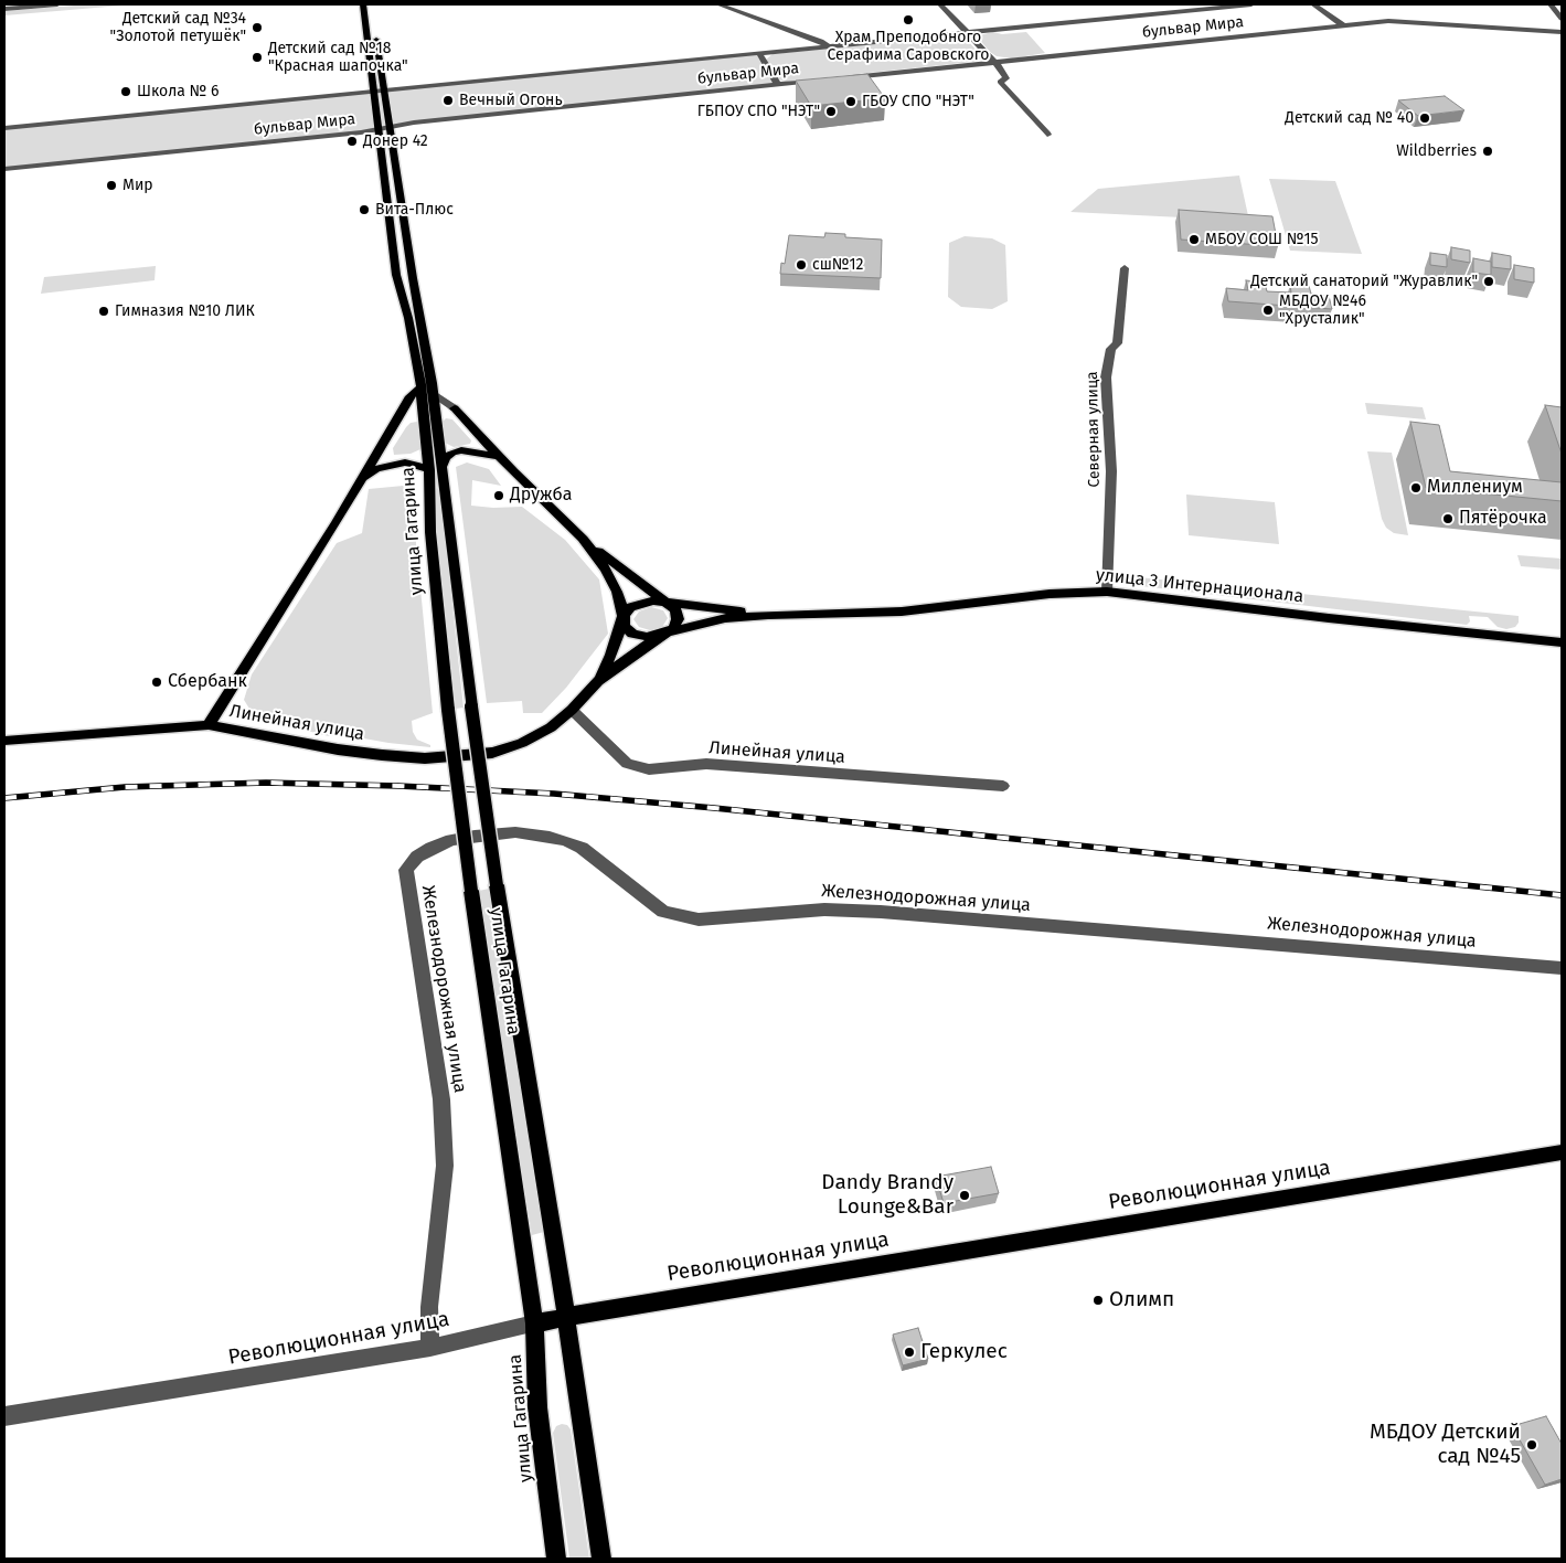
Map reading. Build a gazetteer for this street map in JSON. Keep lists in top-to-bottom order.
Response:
{
  "streets": {
    "main road": [
      "улица Гагарина",
      "улица 3 Интернационала",
      "Линейная улица",
      "Революционная улица"
    ],
    "street": ["бульвар Мира", "Северная улица", "Железнодорожная улица"]
  },
  "crossings": [
    ["бульвар Мира", "улица Гагарина"],
    ["Северная улица", "улица 3 Интернационала"],
    ["улица Гагарина", "Линейная улица"],
    ["улица Гагарина", "Революционная улица"],
    ["улица 3 Интернационала", "Линейная улица"],
    ["Железнодорожная улица", "Революционная улица"]
  ],
  "places": [
    "Храм Преподобного Серафима Саровского",
    "Детский сад №34 \"Золотой петушёк\"",
    "Детский сад №18 \"Красная шапочка\"",
    "Школа № 6",
    "Вечный Огонь",
    "ГБОУ СПО \"НЭТ\"",
    "ГБПОУ СПО \"НЭТ\"",
    "Детский сад № 40",
    "Донер 42",
    "Wildberries",
    "Мир",
    "Вита-Плюс",
    "МБОУ СОШ №15",
    "сш№12",
    "Детский санаторий \"Журавлик\"",
    "МБДОУ №46 \"Хрусталик\"",
    "Гимназия №10 ЛИК",
    "Миллениум",
    "Дружба",
    "Пятёрочка",
    "Сбербанк",
    "Dandy Brandy Lounge&Bar",
    "Олимп",
    "Геркулес",
    "МБДОУ Детский сад №45"
  ]
}
